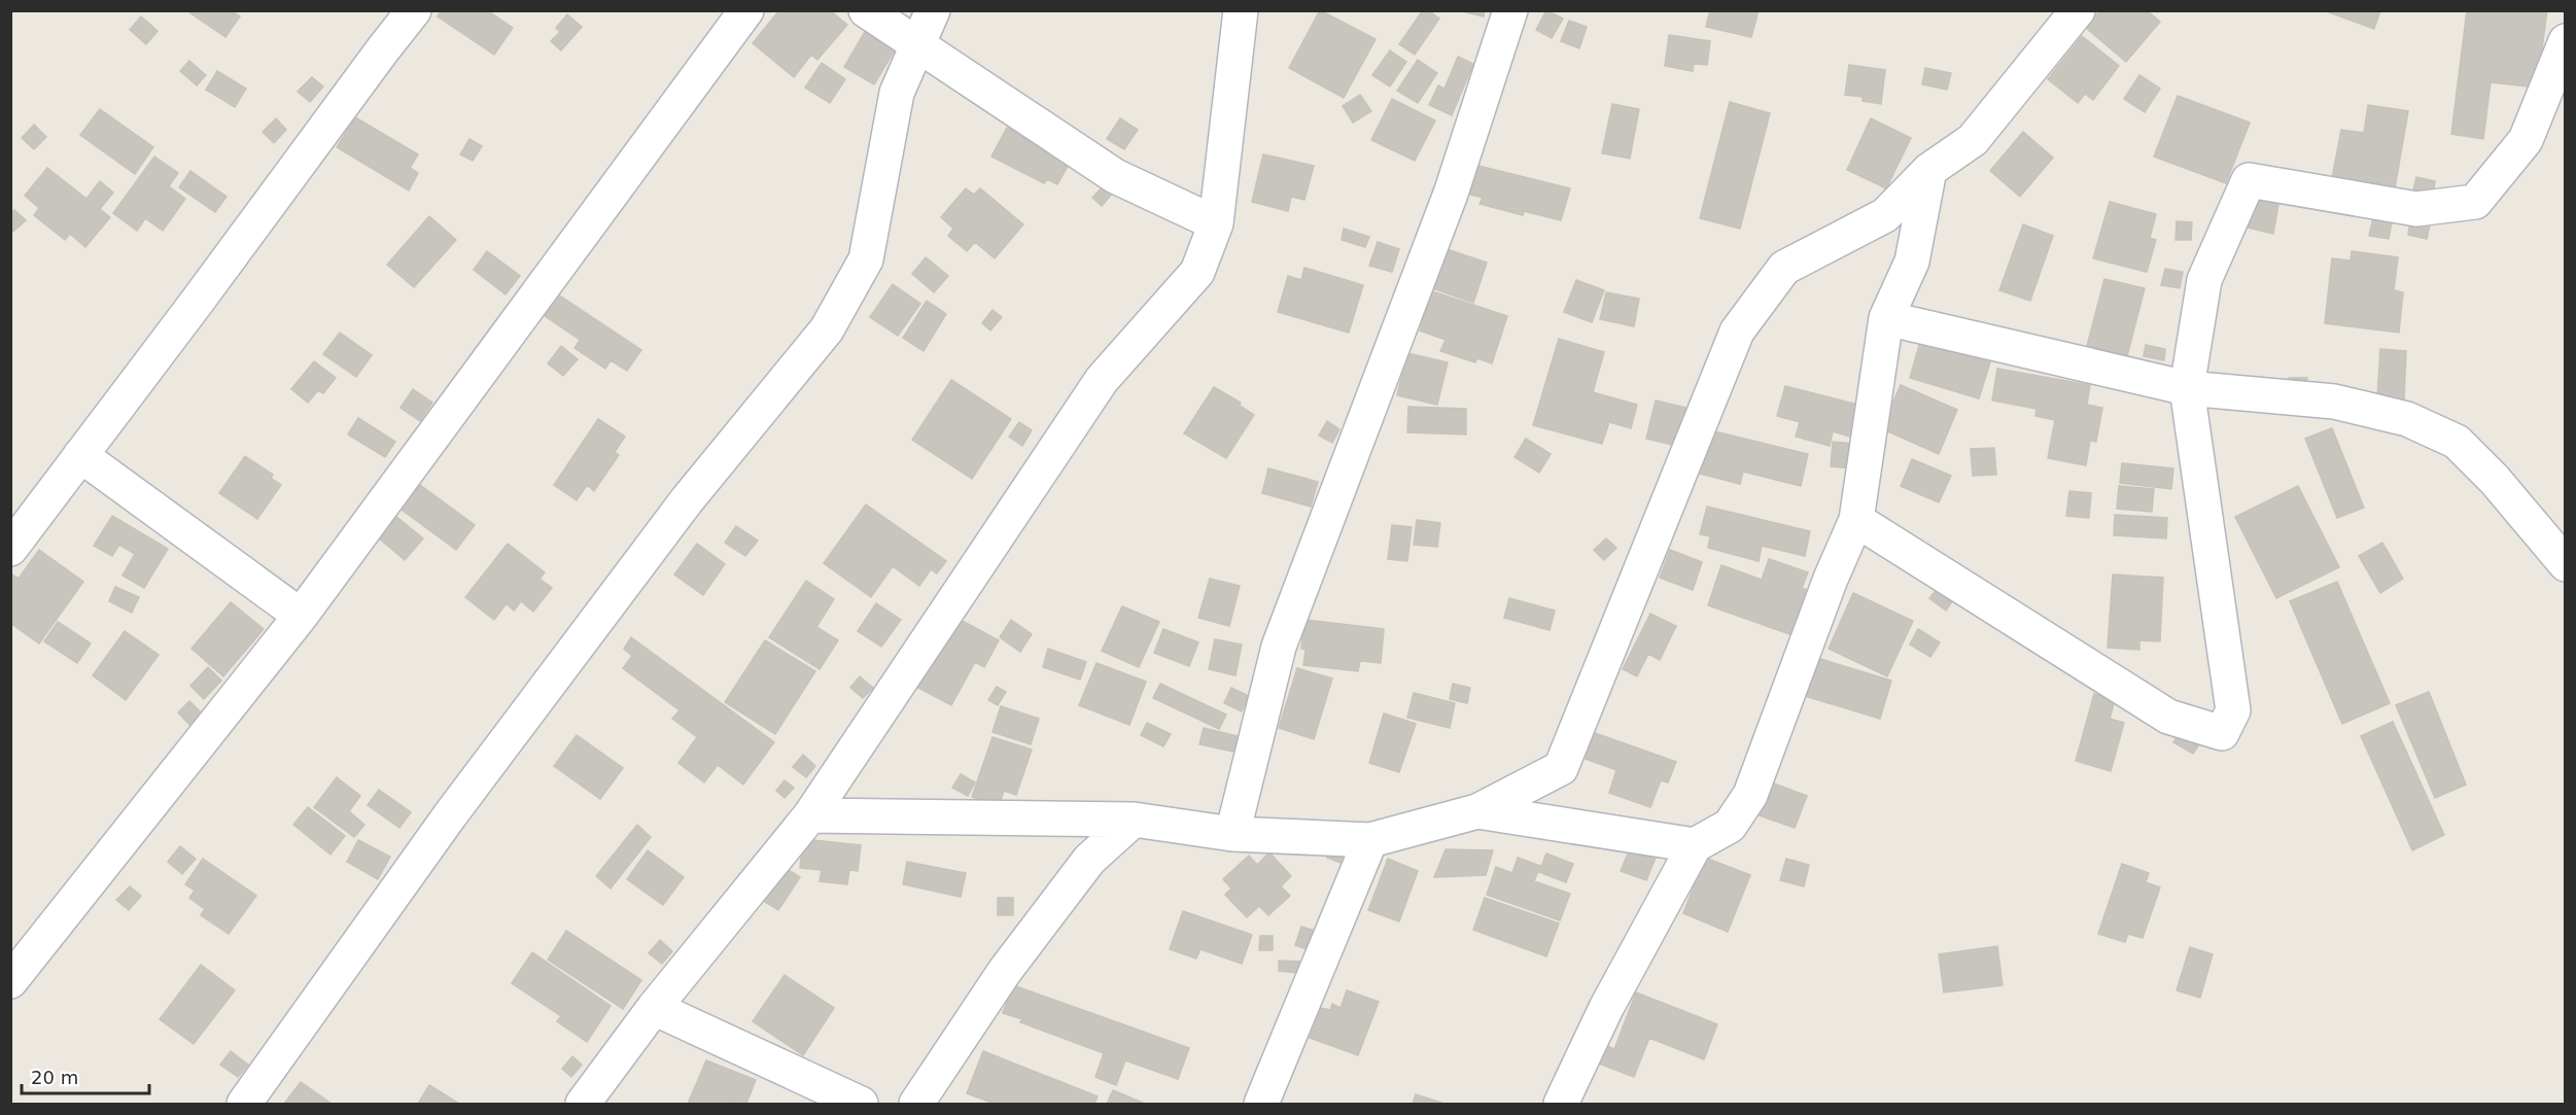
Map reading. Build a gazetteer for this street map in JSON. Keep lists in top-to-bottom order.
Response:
{
  "scale_bar": "20 m"
}
